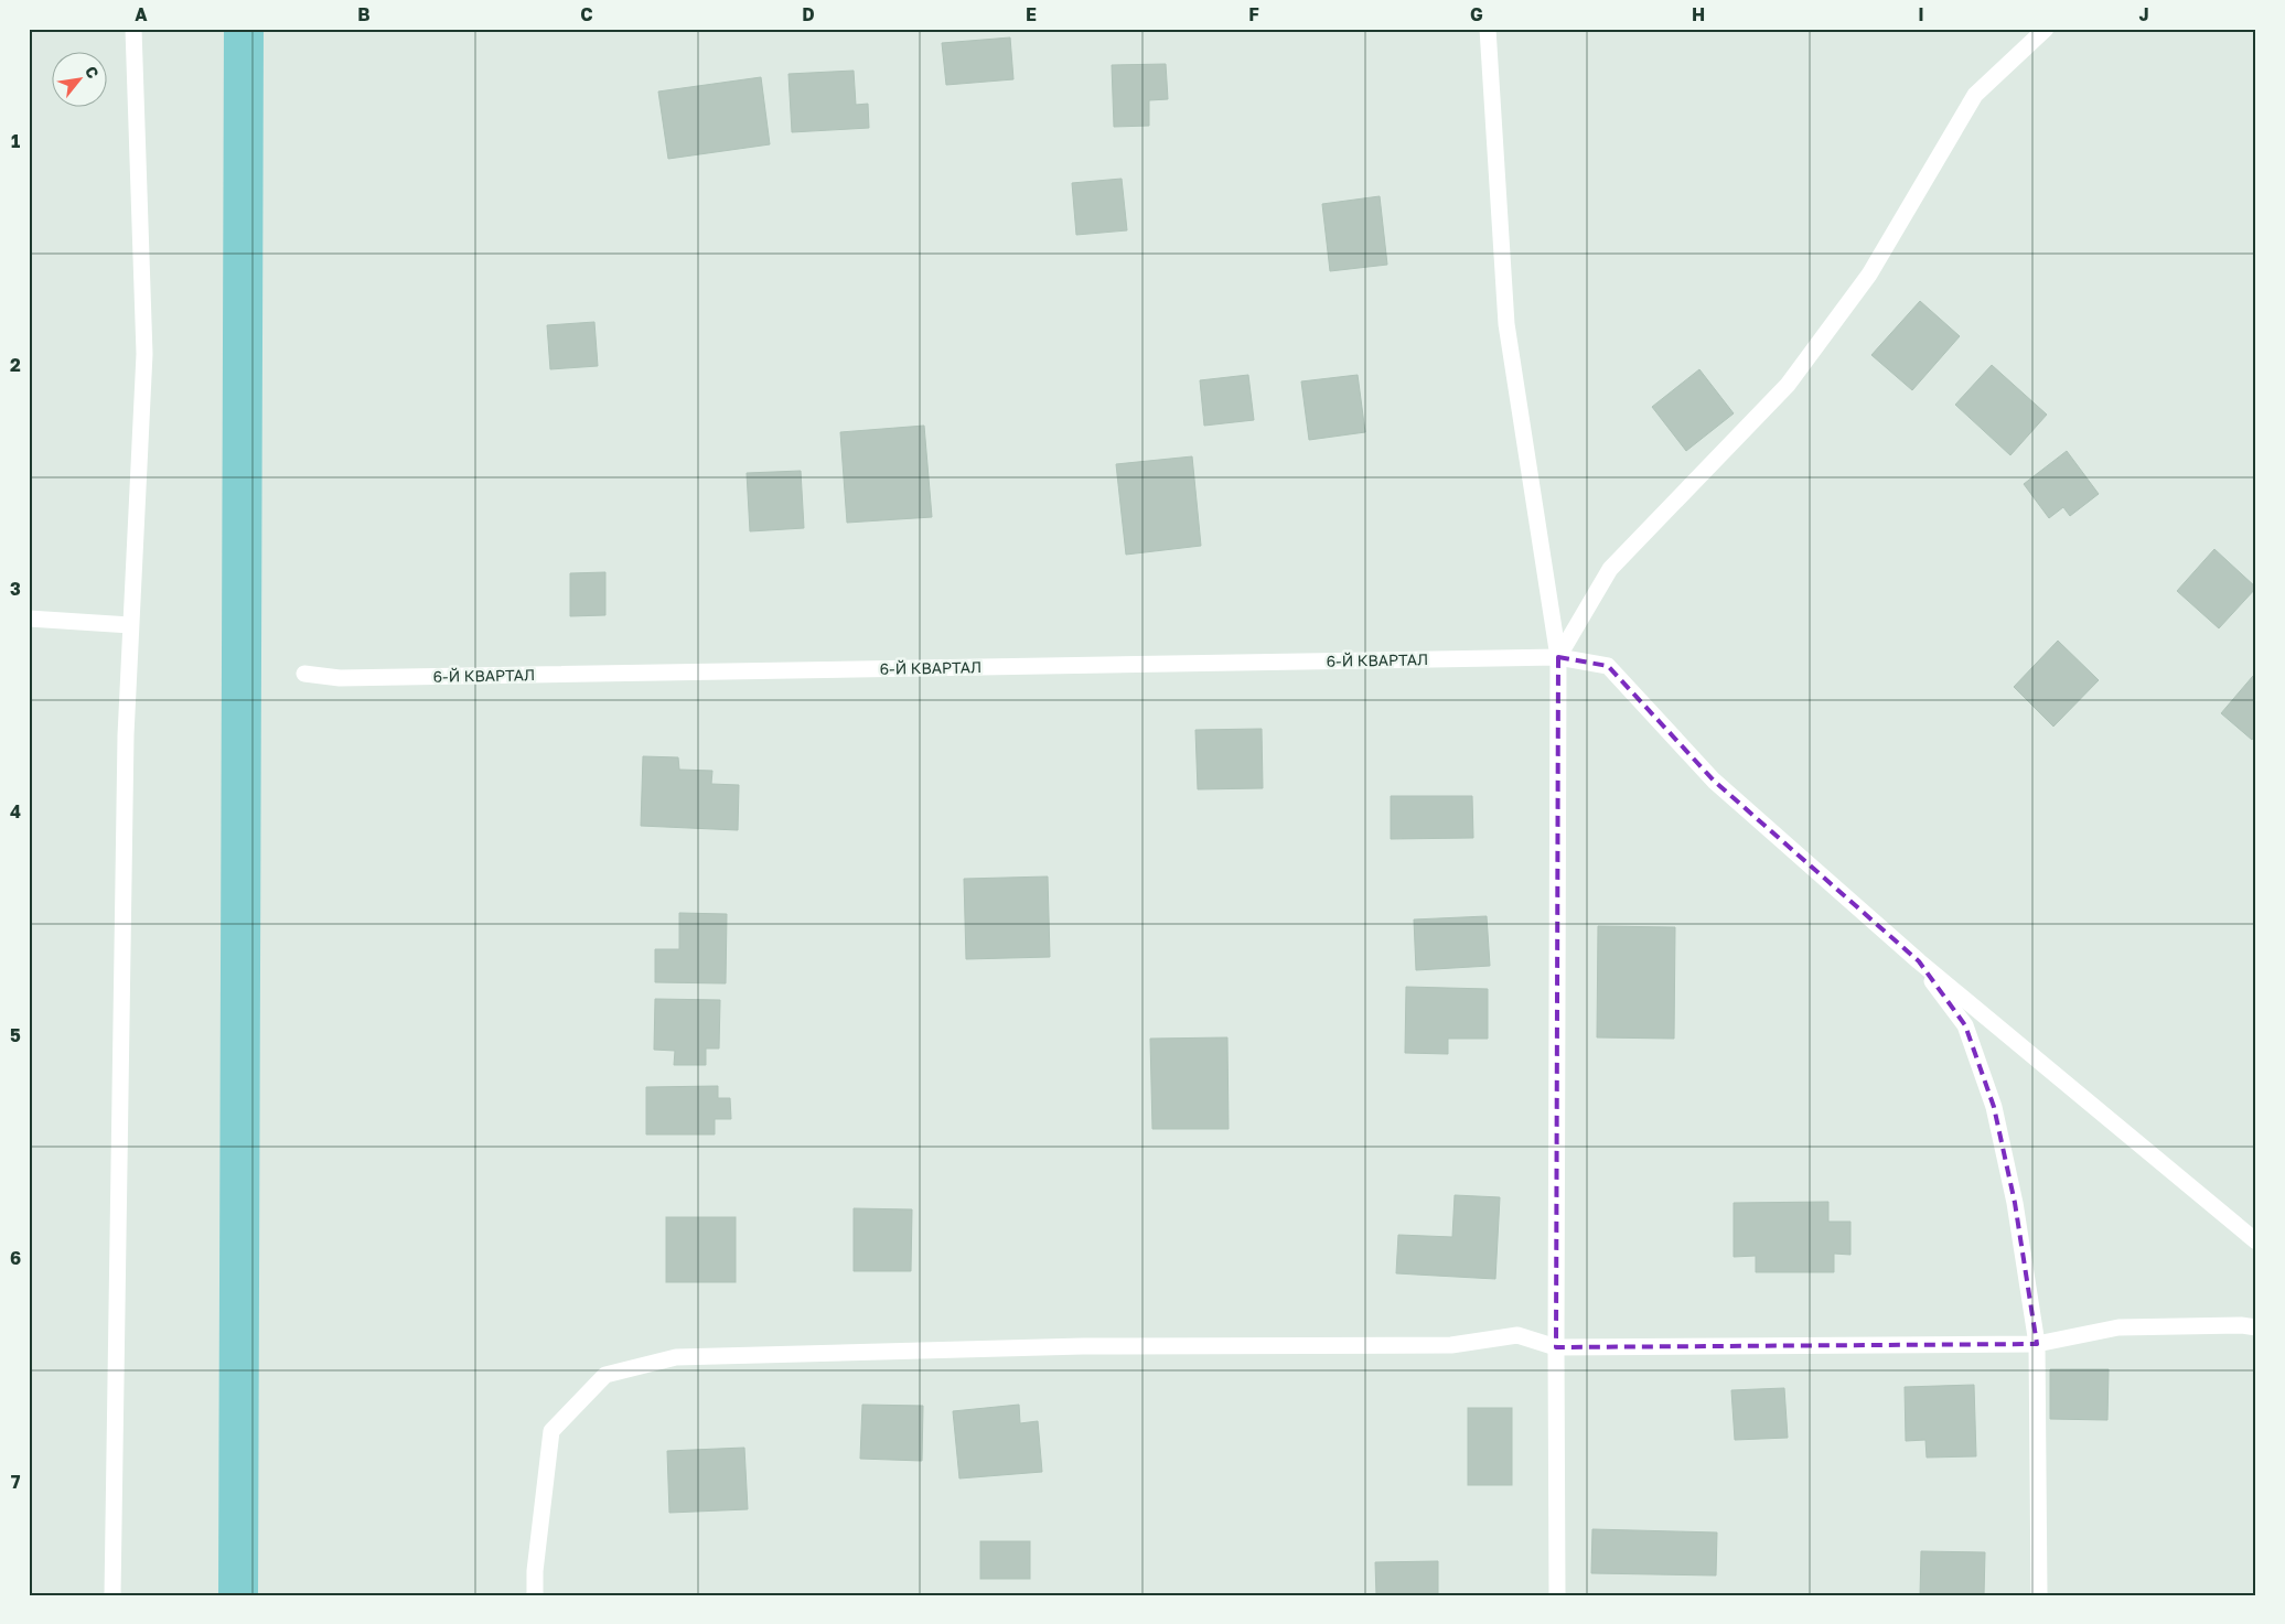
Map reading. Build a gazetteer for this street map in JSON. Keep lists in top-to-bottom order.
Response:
{
  "streets": {
    "street": ["6-Й КВАРТАЛ"]
  },
  "north": "top right",
  "grid": {
    "columns": [
      "A",
      "B",
      "C",
      "D",
      "E",
      "F",
      "G",
      "H",
      "I",
      "J"
    ],
    "rows": [
      "1",
      "2",
      "3",
      "4",
      "5",
      "6",
      "7"
    ]
  }
}
